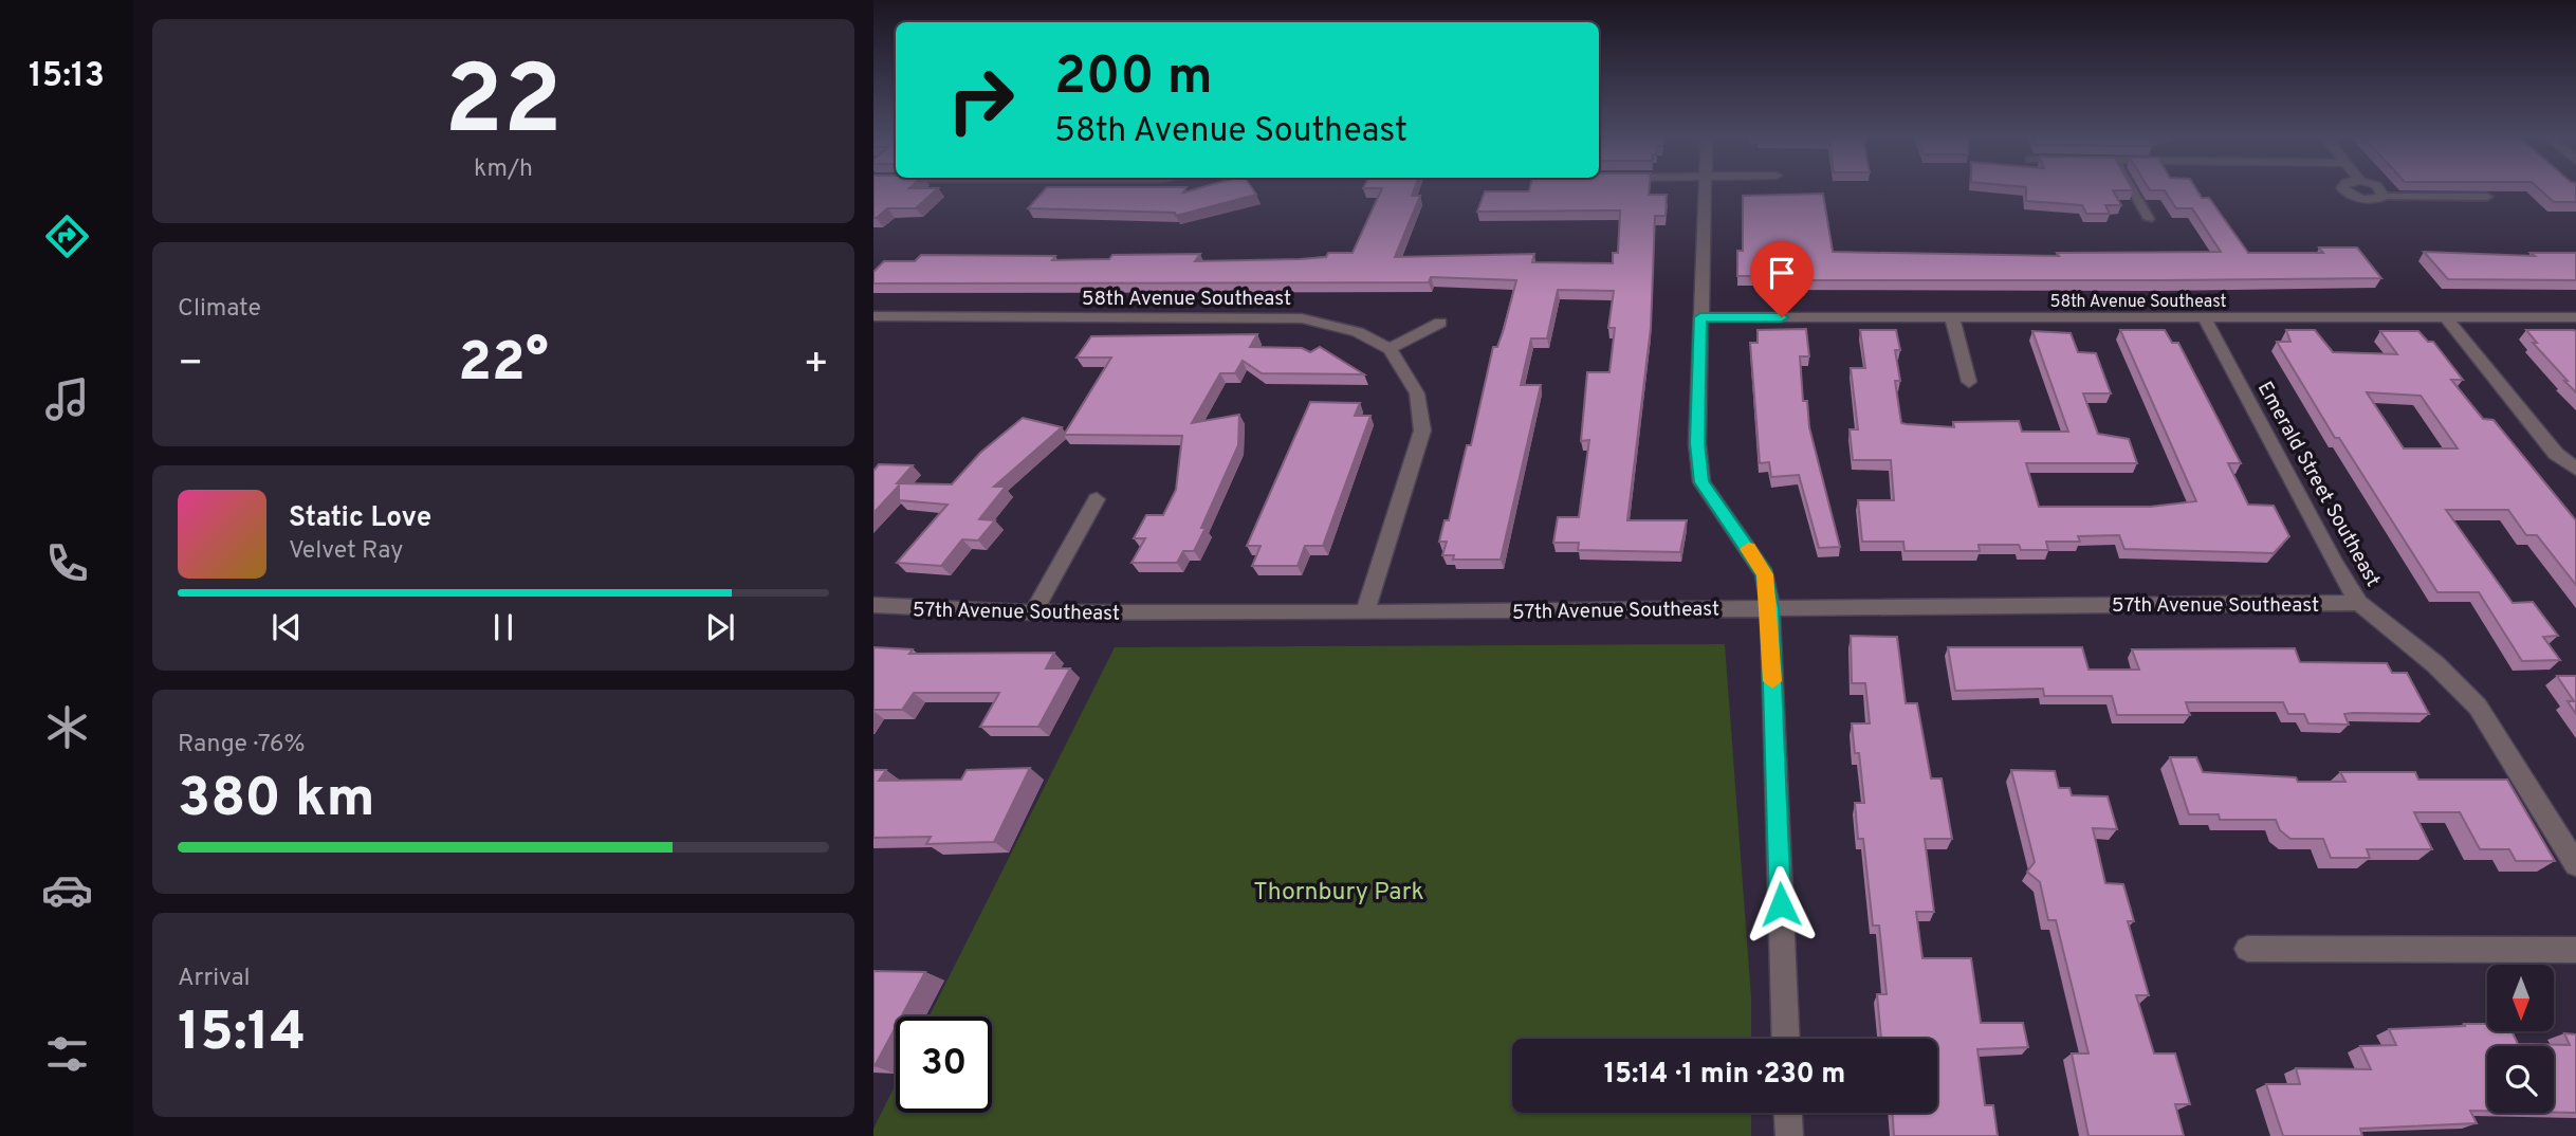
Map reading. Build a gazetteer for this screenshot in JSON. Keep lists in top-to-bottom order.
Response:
{
  "streets": {
    "street": ["58th Avenue Southeast", "Emerald Street Southeast", "57th Avenue Southeast"]
  },
  "crossings": [
    ["58th Avenue Southeast", "Emerald Street Southeast"],
    ["Emerald Street Southeast", "57th Avenue Southeast"]
  ],
  "parks": ["Thornbury Park"],
  "north": "bottom",
  "page": {
    "tabs": "15:13",
    "tile": [
      ["22", "km/h"],
      "Climate",
      ["Range · 76%", "380 km"],
      ["Arrival", "15:14"]
    ],
    "turn": ["200 m", "58th Avenue Southeast"],
    "heat": ["−", "22°", "+"],
    "song": ["Static Love", "Velvet Ray"],
    "limit": "30",
    "trip": "15:14 · 1 min · 230 m"
  }
}
